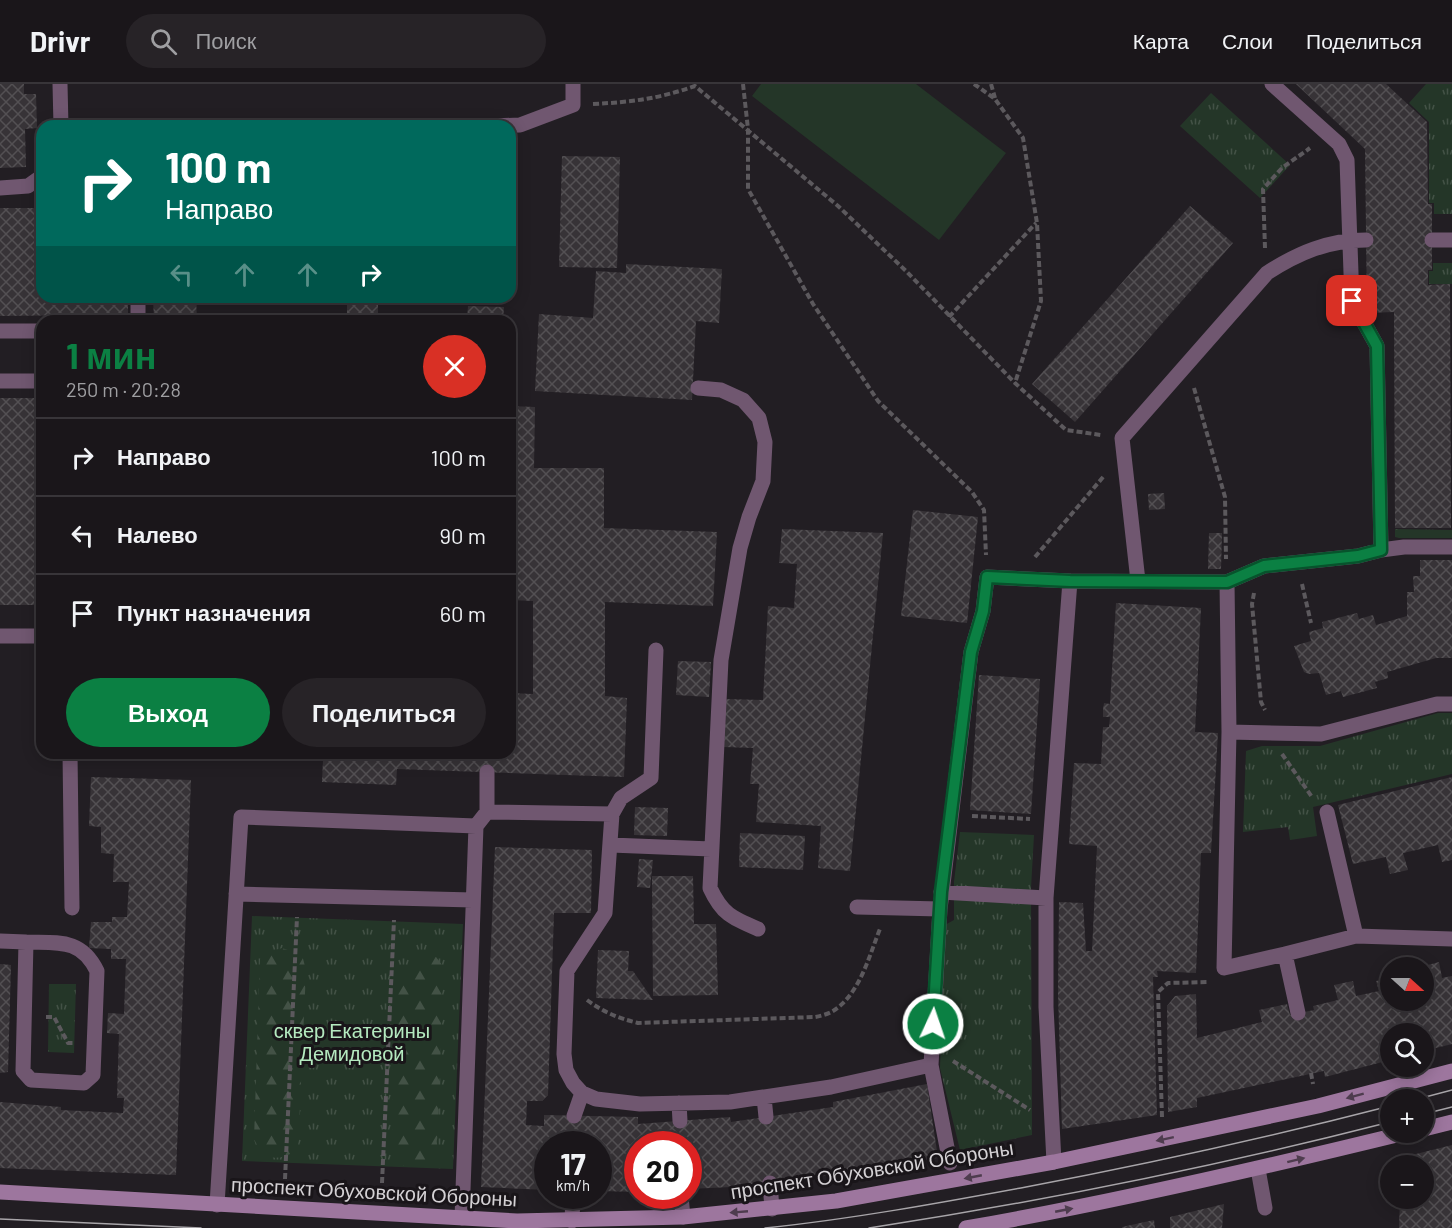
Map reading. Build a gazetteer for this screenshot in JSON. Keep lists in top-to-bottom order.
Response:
{
  "streets": {
    "main road": ["проспект Обуховской Обороны"]
  },
  "parks": ["сквер Екатерины Демидовой"],
  "north": "right",
  "page": {
    "header": "Drivr",
    "search": "Поиск",
    "nav": ["Карта", "Слои", "Поделиться"],
    "turn": ["100 m", "Направо"],
    "heading": ["1 мин", "250 m · 20:28"],
    "list": [
      {
        "name": "Направо",
        "value": "100 m"
      },
      {
        "name": "Налево",
        "value": "90 m"
      },
      {
        "name": "Пункт назначения",
        "value": "60 m"
      }
    ],
    "buttons": ["Выход", "Поделиться"],
    "map_buttons": ["+", "−"],
    "speed": "17 km/h",
    "limit": "20"
  }
}
